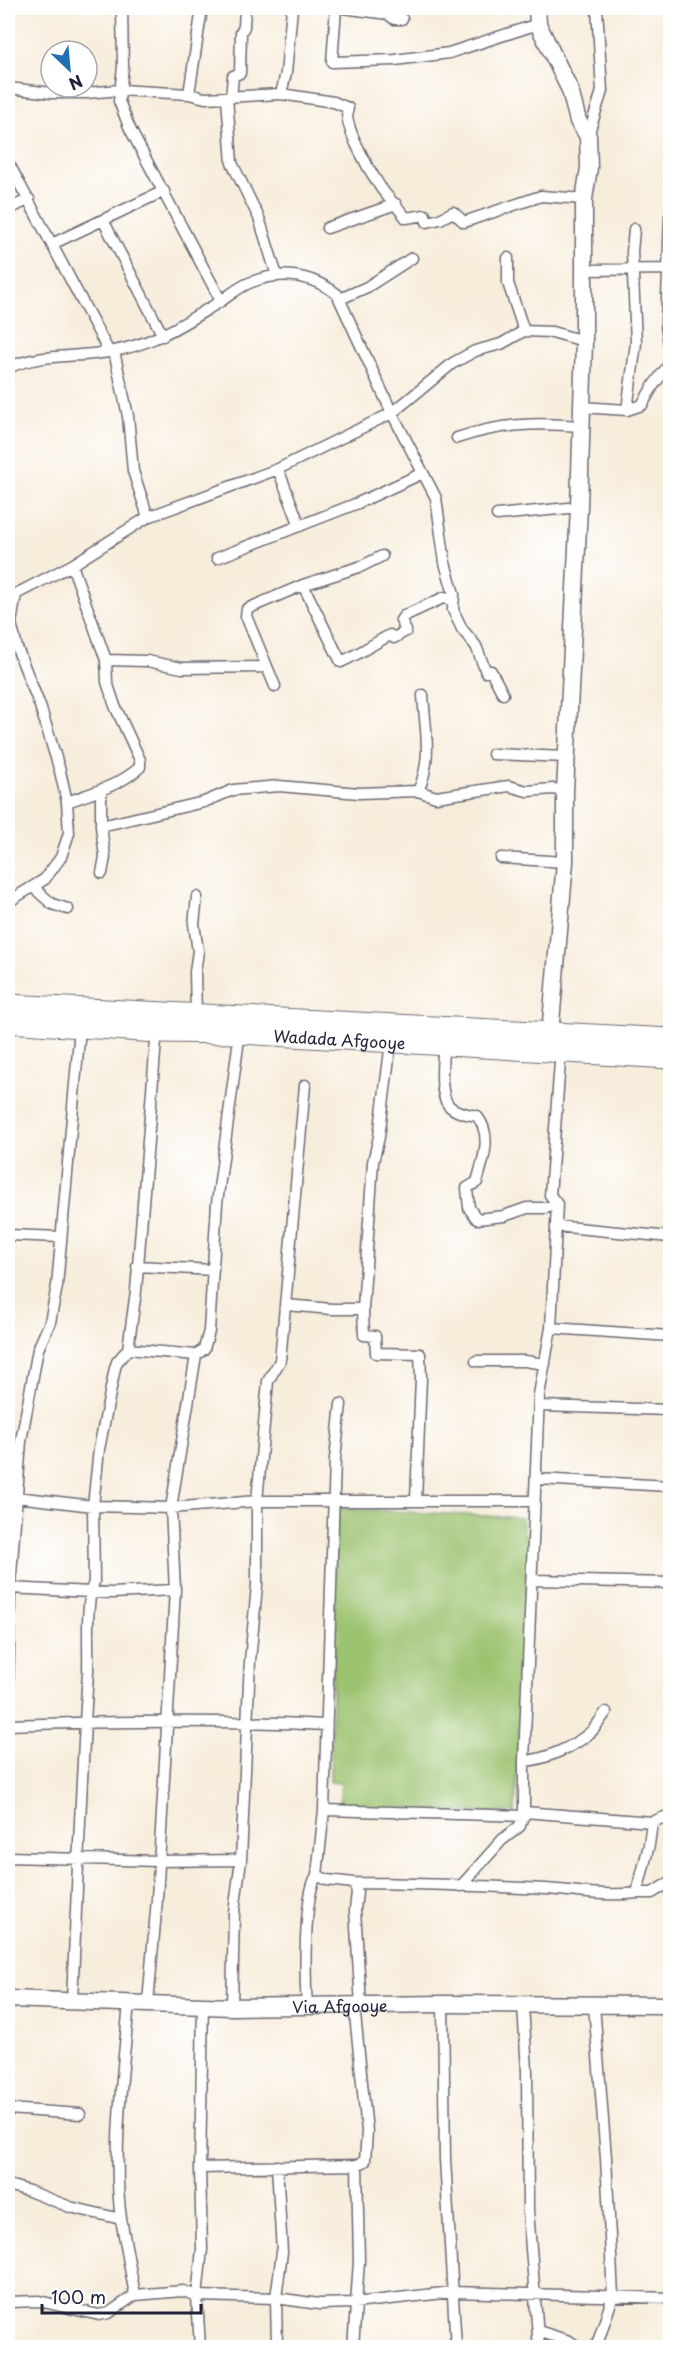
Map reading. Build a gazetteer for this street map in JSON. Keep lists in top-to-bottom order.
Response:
{
  "streets": {
    "highway": ["Wadada Afgooye"],
    "street": ["Via Afgooye"]
  },
  "scale_bar": "100 m",
  "north": "bottom right"
}
